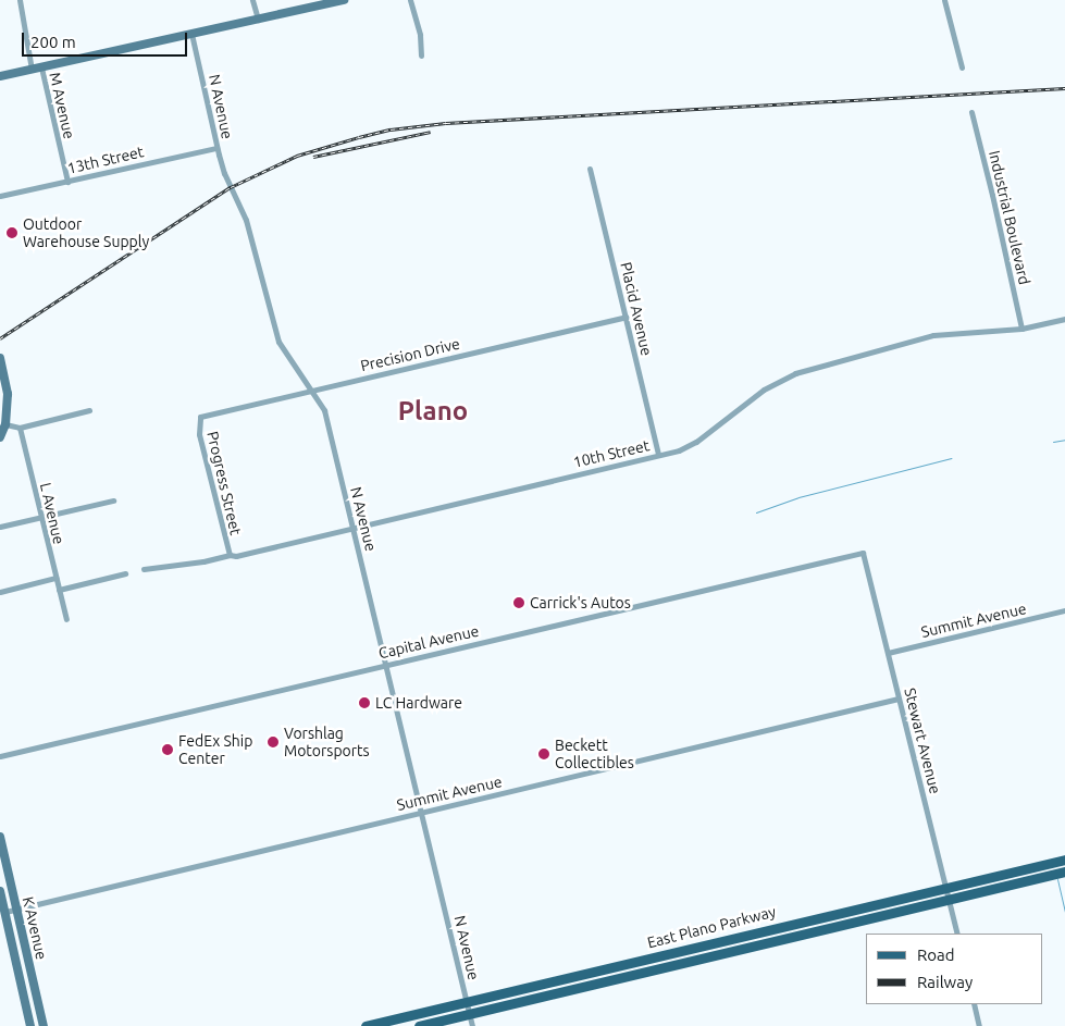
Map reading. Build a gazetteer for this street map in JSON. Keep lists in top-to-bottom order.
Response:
{
  "streets": {
    "main road": ["East Plano Parkway", "K Avenue"],
    "street": [
      "M Avenue",
      "N Avenue",
      "13th Street",
      "Industrial Boulevard",
      "Placid Avenue",
      "Precision Drive",
      "10th Street",
      "Progress Street",
      "L Avenue",
      "Summit Avenue",
      "Capital Avenue",
      "Stewart Avenue"
    ]
  },
  "crossings": [
    ["M Avenue", "13th Street"],
    ["N Avenue", "13th Street"],
    ["N Avenue", "Precision Drive"],
    ["N Avenue", "10th Street"],
    ["N Avenue", "Summit Avenue"],
    ["N Avenue", "Capital Avenue"],
    ["N Avenue", "East Plano Parkway"],
    ["Industrial Boulevard", "10th Street"],
    ["Placid Avenue", "Precision Drive"],
    ["Placid Avenue", "10th Street"],
    ["Precision Drive", "Progress Street"],
    ["10th Street", "Progress Street"],
    ["Summit Avenue", "Stewart Avenue"],
    ["Summit Avenue", "K Avenue"],
    ["Capital Avenue", "Stewart Avenue"],
    ["Stewart Avenue", "East Plano Parkway"]
  ],
  "districts": ["Plano"],
  "places": [
    "Outdoor Warehouse Supply",
    "Carrick's Autos",
    "LC Hardware",
    "Vorshlag Motorsports",
    "FedEx Ship Center",
    "Beckett Collectibles"
  ],
  "legend": ["Road", "Railway"],
  "scale_bar": "200 m"
}
